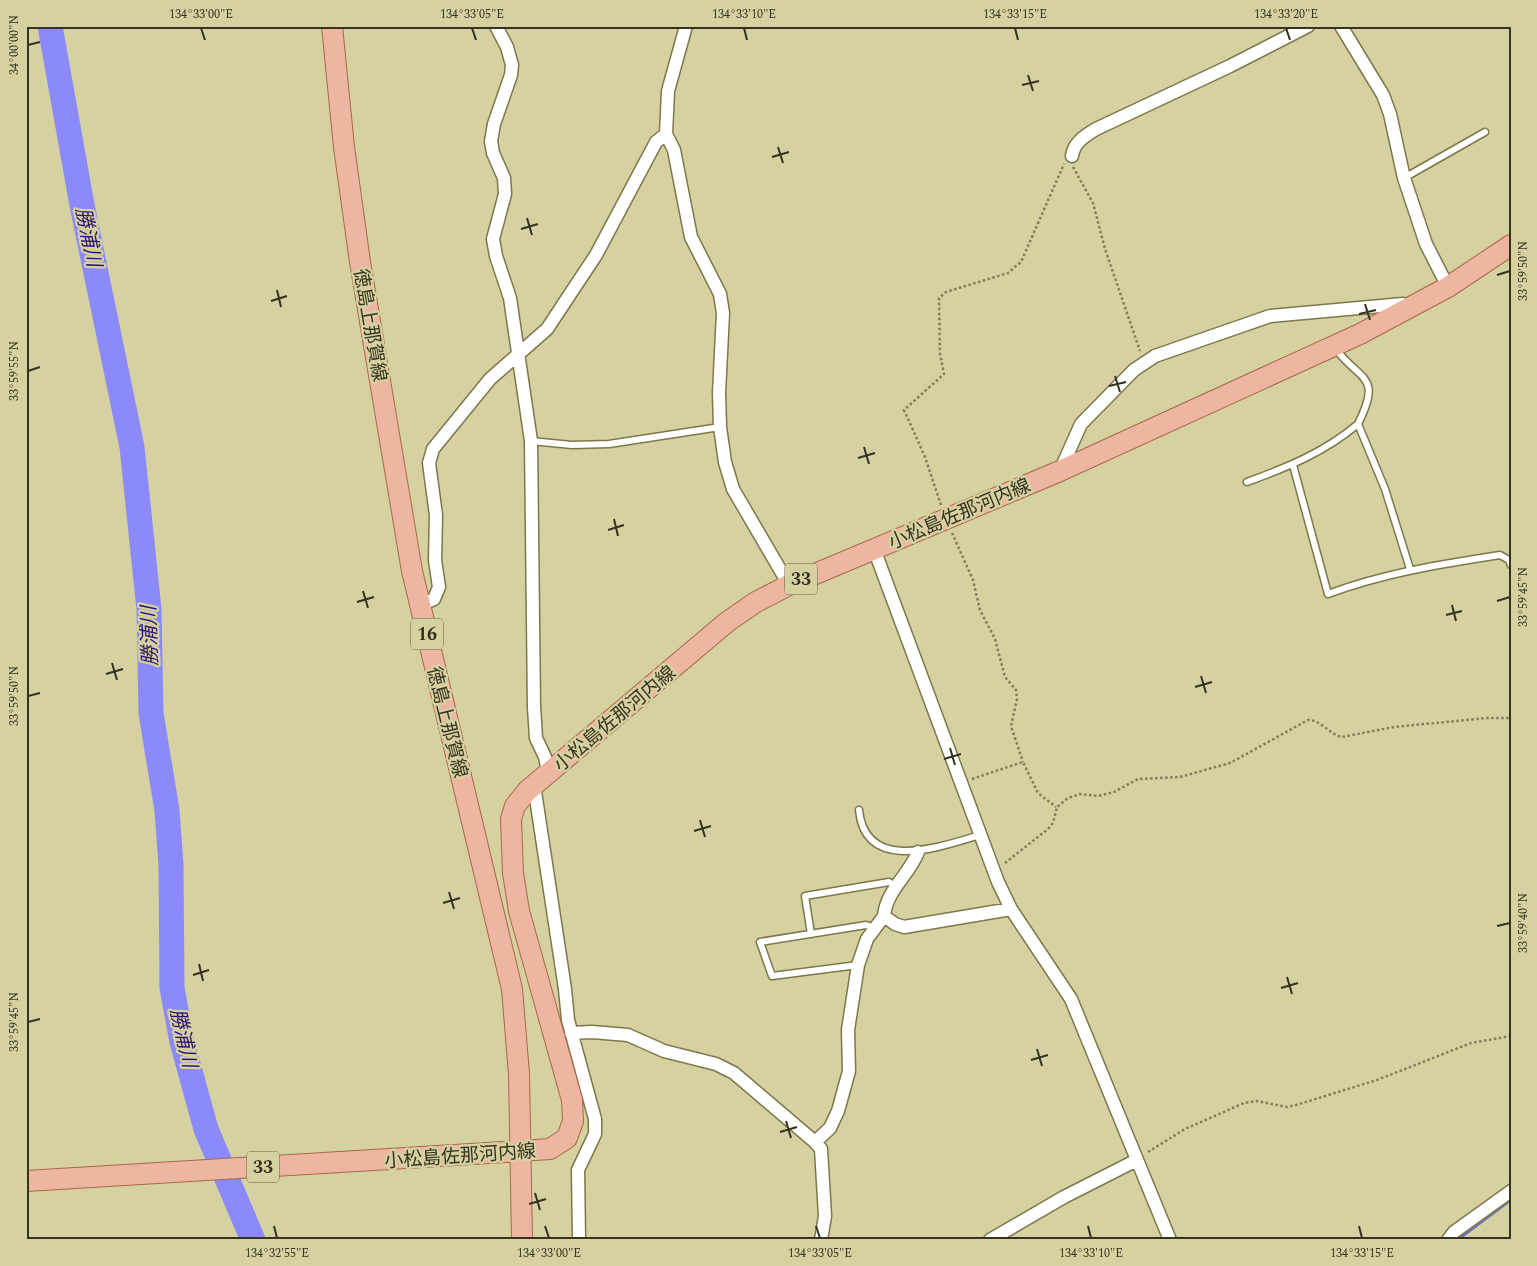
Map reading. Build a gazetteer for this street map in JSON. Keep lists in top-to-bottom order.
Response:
{
  "streets": {
    "main road": [
      "徳島上那賀線",
      "小松島佐那河内線",
      "33",
      "16"
    ]
  },
  "crossings": [
    ["徳島上那賀線", "小松島佐那河内線"]
  ],
  "water": ["勝浦川"],
  "coordinates": [
    "134°33'00\"E",
    "134°33'05\"E",
    "134°33'10\"E",
    "134°33'15\"E",
    "134°33'20\"E",
    "34°00'00\"N",
    "33°59'50\"N",
    "33°59'55\"N",
    "33°59'45\"N",
    "33°59'40\"N",
    "134°32'55\"E"
  ]
}
